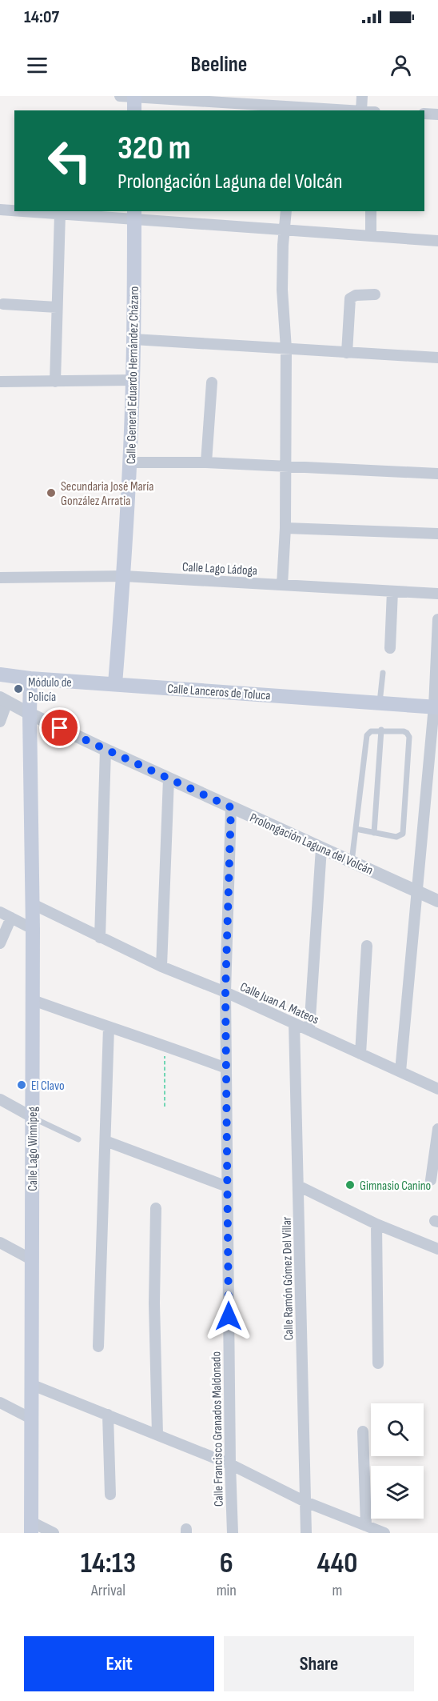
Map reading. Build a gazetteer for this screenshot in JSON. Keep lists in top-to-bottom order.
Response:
{
  "streets": {
    "main road": ["Calle General Eduardo Hernández Cházaro", "Calle Lanceros de Toluca", "Calle Lago Winnipeg"],
    "street": [
      "Calle Lago Ládoga",
      "Prolongación Laguna del Volcán",
      "Calle Juan A. Mateos",
      "Calle Ramón Gómez Del Villar",
      "Calle Francisco Granados Maldonado"
    ]
  },
  "crossings": [
    ["Calle General Eduardo Hernández Cházaro", "Calle Lago Ládoga"],
    ["Calle General Eduardo Hernández Cházaro", "Calle Lanceros de Toluca"],
    ["Calle Lanceros de Toluca", "Calle Lago Winnipeg"],
    ["Prolongación Laguna del Volcán", "Calle Lago Winnipeg"],
    ["Prolongación Laguna del Volcán", "Calle Francisco Granados Maldonado"],
    ["Calle Juan A. Mateos", "Calle Lago Winnipeg"],
    ["Calle Juan A. Mateos", "Calle Ramón Gómez Del Villar"],
    ["Calle Juan A. Mateos", "Calle Francisco Granados Maldonado"]
  ],
  "places": [
    "Secundaria José María González Arratia",
    "Módulo de Policía",
    "El Clavo",
    "Gimnasio Canino"
  ],
  "page": {
    "status": "14:07",
    "header": "Beeline",
    "turn": ["320 m", "Prolongación Laguna del Volcán"],
    "eta": [
      "14:13",
      "Arrival",
      "6",
      "min",
      "440",
      "m"
    ],
    "buttons": ["Exit", "Share"]
  }
}
